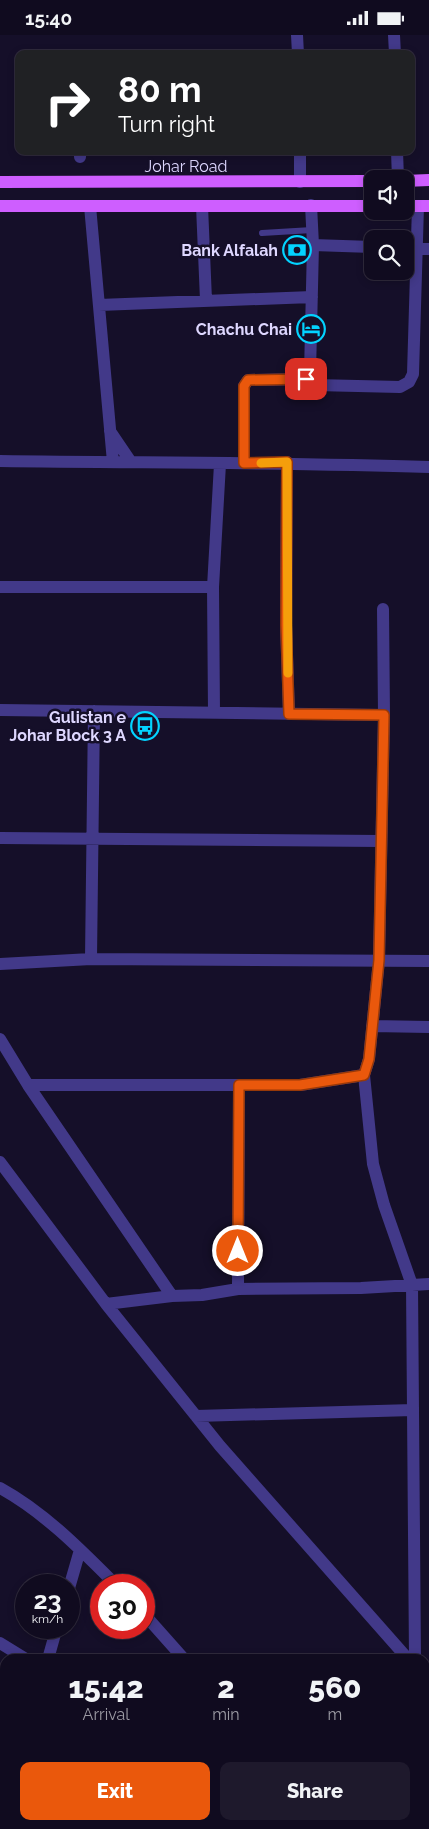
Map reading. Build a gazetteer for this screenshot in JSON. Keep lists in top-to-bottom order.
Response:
{
  "streets": {
    "main road": ["Johar Road"]
  },
  "places": {
    "bank": ["Bank Alfalah"],
    "hotel": ["Chachu Chai"],
    "bus stop": ["Gulistan e Johar Block 3 A"]
  },
  "page": {
    "status": "15:40",
    "turn": ["80 m", "Turn right"],
    "speed": "23 km/h",
    "limit": "30",
    "eta": [
      "15:42",
      "Arrival",
      "2",
      "min",
      "560",
      "m"
    ],
    "buttons": ["Exit", "Share"]
  }
}
